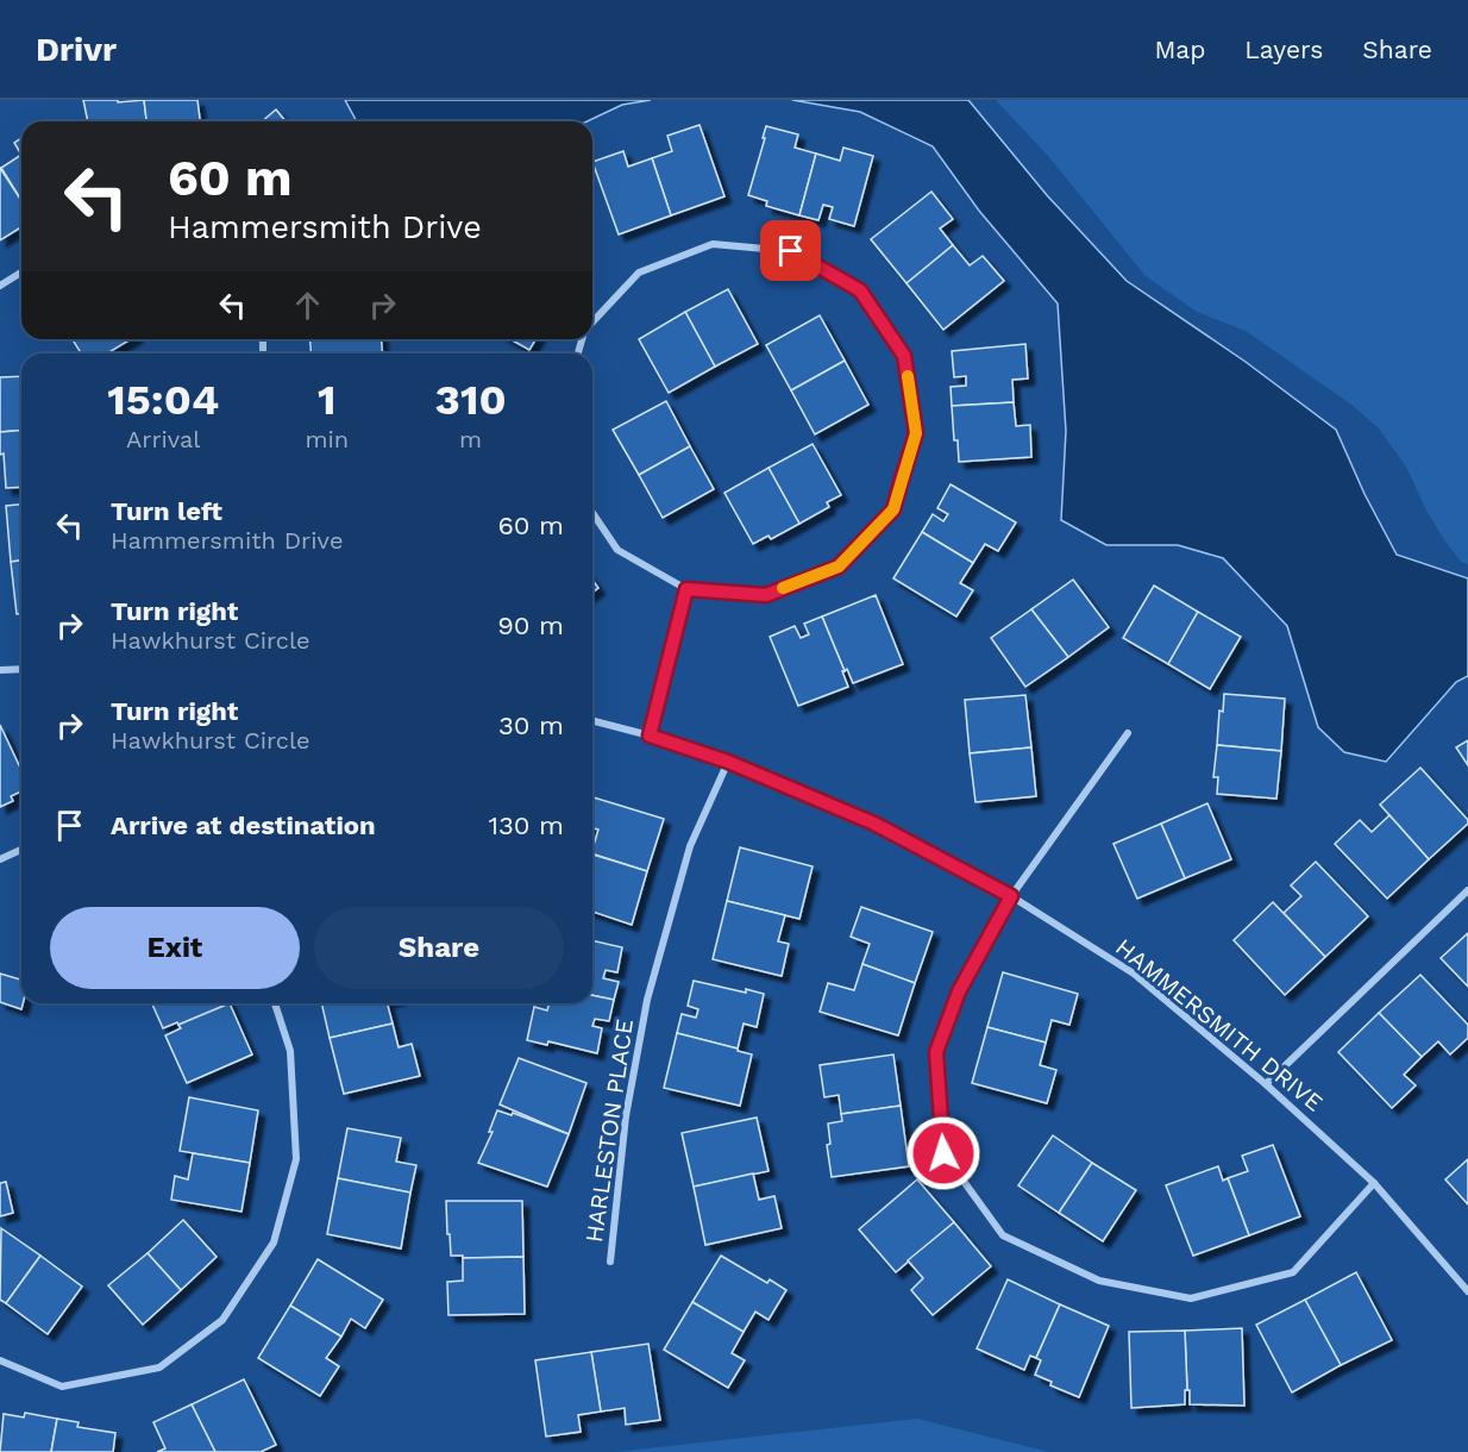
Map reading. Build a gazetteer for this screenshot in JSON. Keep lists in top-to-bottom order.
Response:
{
  "streets": {
    "street": ["HAMMERSMITH DRIVE", "HARLESTON PLACE"]
  },
  "crossings": [
    ["HAMMERSMITH DRIVE", "HARLESTON PLACE"]
  ],
  "page": {
    "header": "Drivr",
    "nav": ["Map", "Layers", "Share"],
    "turn": ["60 m", "Hammersmith Drive"],
    "eta": [
      "15:04",
      "Arrival",
      "1",
      "min",
      "310",
      "m"
    ],
    "list": [
      {
        "name": "Turn left",
        "note": "Hammersmith Drive",
        "value": "60 m"
      },
      {
        "name": "Turn right",
        "note": "Hawkhurst Circle",
        "value": "90 m"
      },
      {
        "name": "Turn right",
        "note": "Hawkhurst Circle",
        "value": "30 m"
      },
      {
        "name": "Arrive at destination",
        "value": "130 m"
      }
    ],
    "buttons": ["Exit", "Share"]
  }
}
